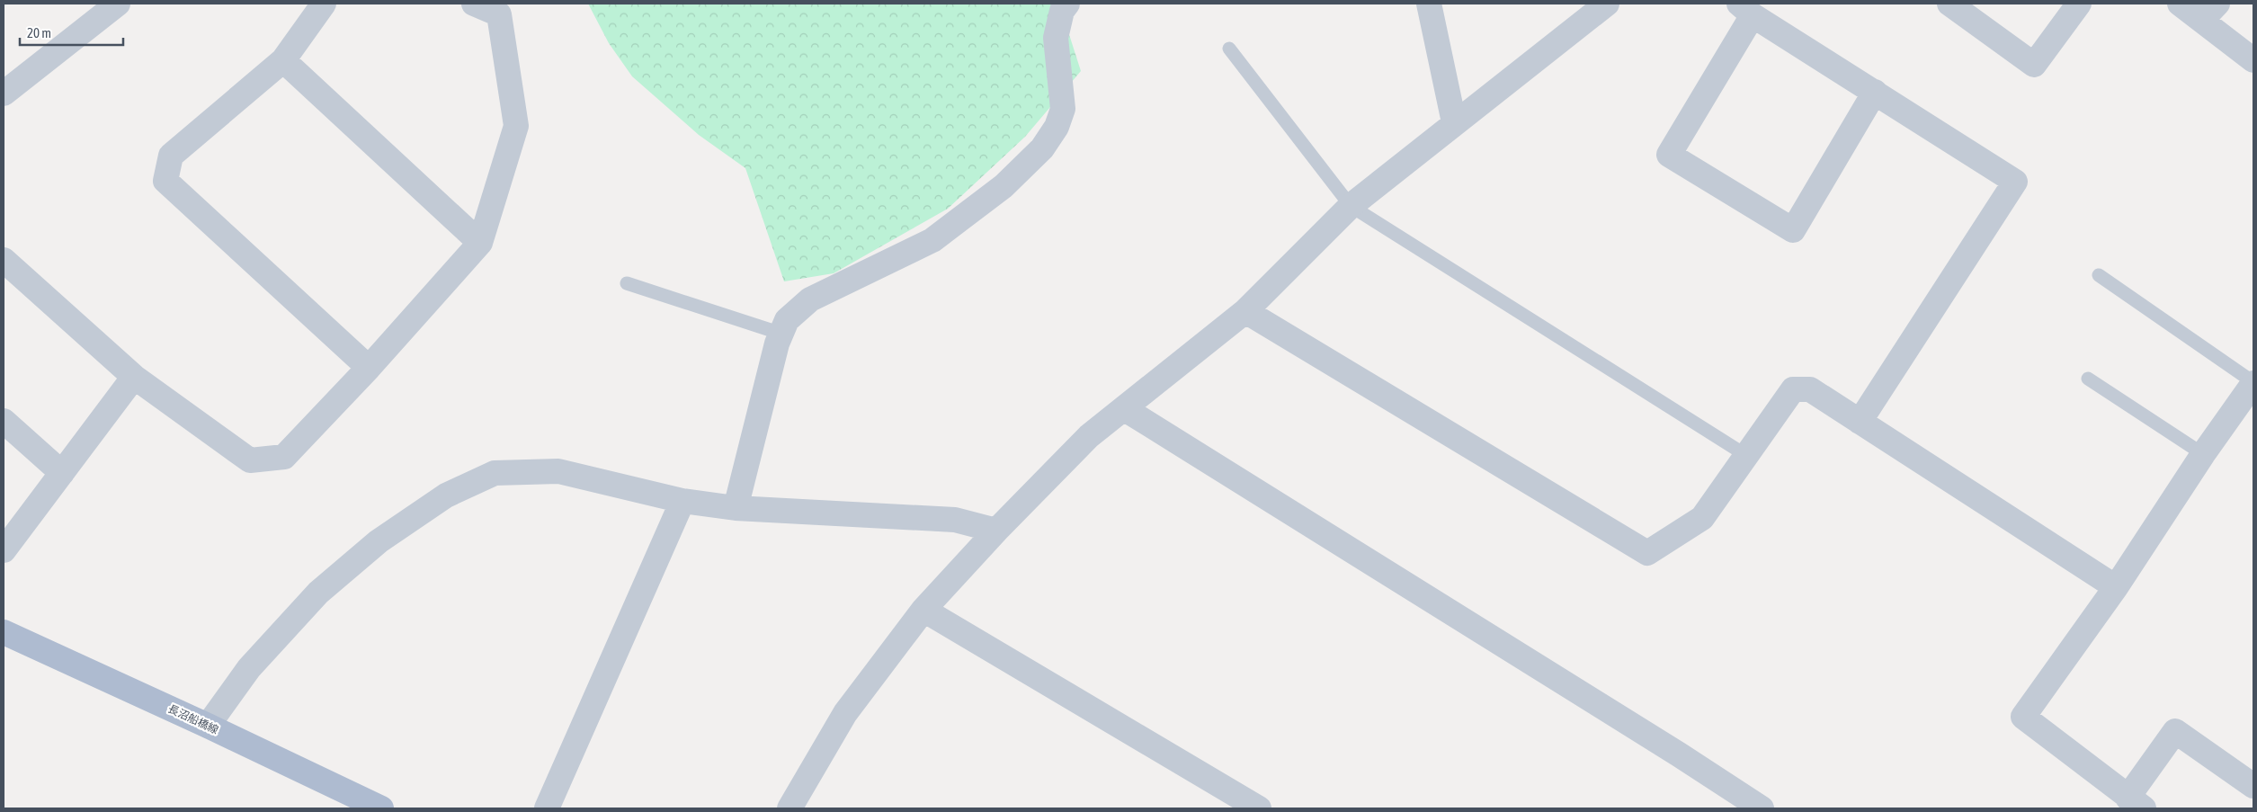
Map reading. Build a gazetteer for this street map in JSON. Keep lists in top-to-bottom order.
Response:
{
  "streets": {
    "main road": ["長沼船橋線"]
  },
  "scale_bar": "20 m"
}
